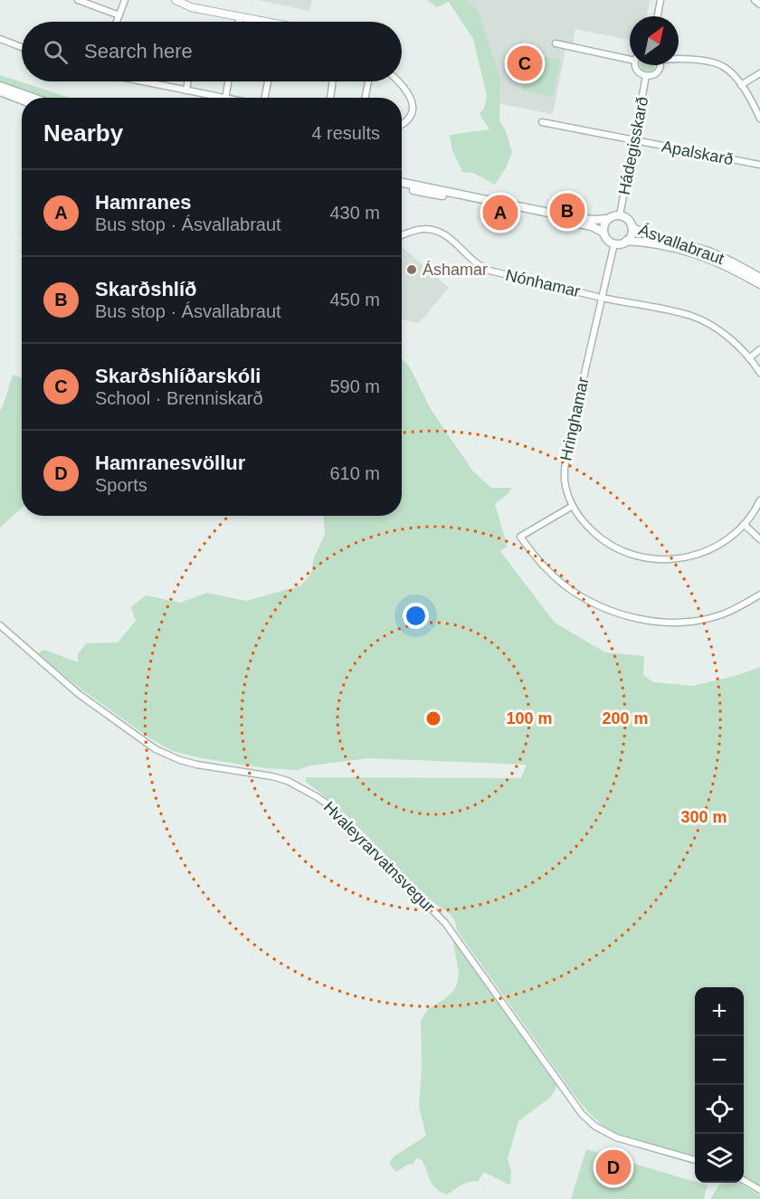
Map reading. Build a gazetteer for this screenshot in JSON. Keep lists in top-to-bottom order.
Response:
{
  "streets": {
    "main road": ["Ásvallabraut"],
    "street": [
      "Hádegisskarð",
      "Apalskarð",
      "Nónhamar",
      "Hringhamar",
      "Hvaleyrarvatnsvegur"
    ]
  },
  "crossings": [
    ["Hádegisskarð", "Apalskarð"],
    ["Hádegisskarð", "Ásvallabraut"],
    ["Hádegisskarð", "Hringhamar"],
    ["Ásvallabraut", "Hringhamar"],
    ["Nónhamar", "Hringhamar"]
  ],
  "places": ["Áshamar"],
  "north": "top right",
  "page": {
    "search": "Search here",
    "pins": [
      "C",
      "B",
      "A",
      "D"
    ],
    "heading": ["Nearby", "4 results"],
    "list": [
      {
        "mark": "A",
        "name": "Hamranes",
        "note": "Bus stop · Ásvallabraut",
        "value": "430 m"
      },
      {
        "mark": "B",
        "name": "Skarðshlíð",
        "note": "Bus stop · Ásvallabraut",
        "value": "450 m"
      },
      {
        "mark": "C",
        "name": "Skarðshlíðarskóli",
        "note": "School · Brenniskarð",
        "value": "590 m"
      },
      {
        "mark": "D",
        "name": "Hamranesvöllur",
        "note": "Sports",
        "value": "610 m"
      }
    ],
    "map_buttons": ["+", "−"]
  },
  "rings": ["100 m", "200 m", "300 m"]
}
